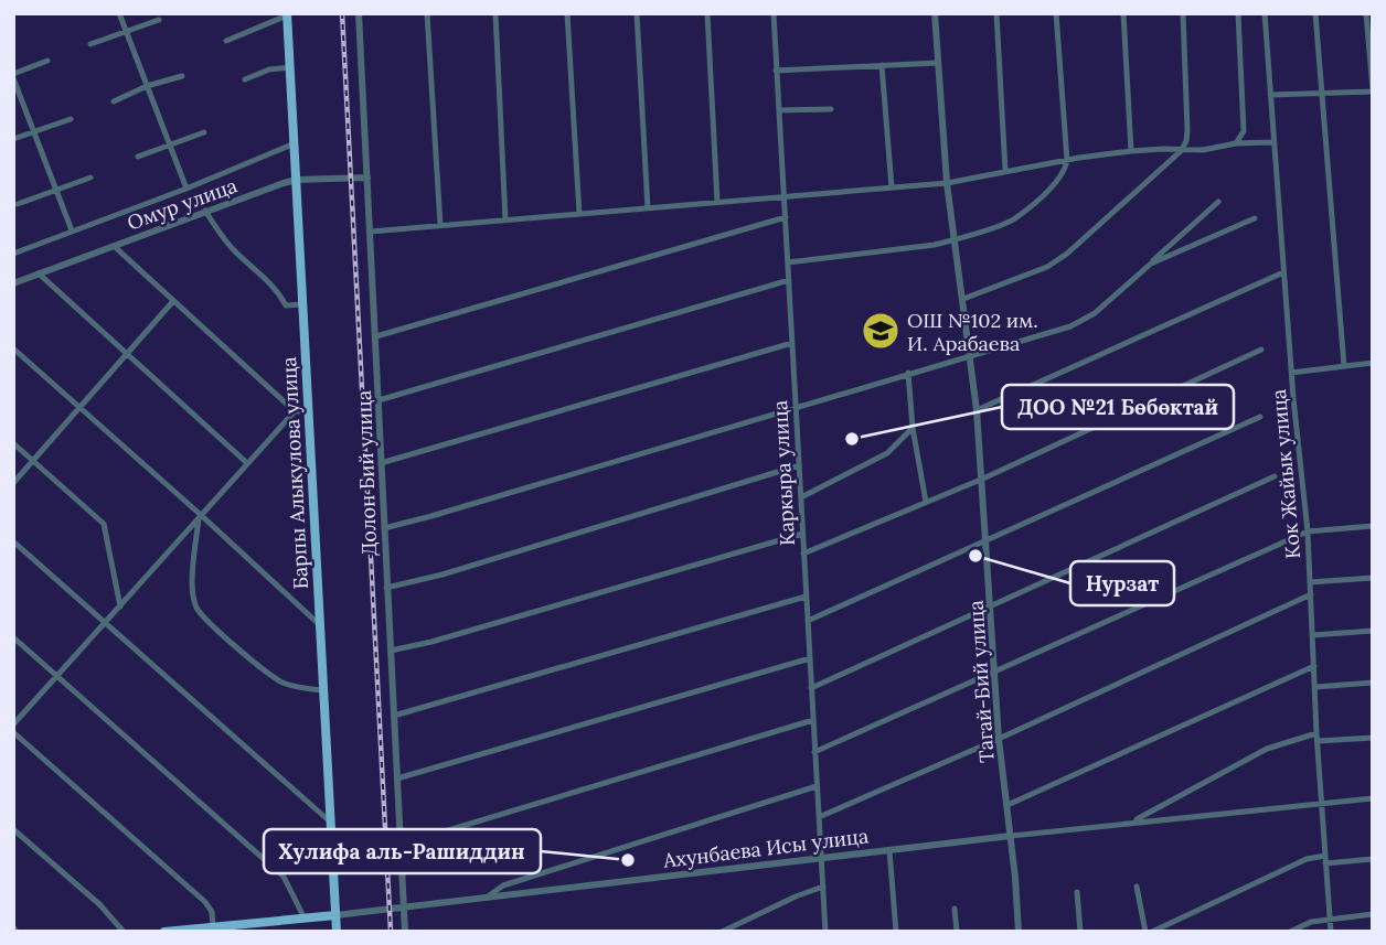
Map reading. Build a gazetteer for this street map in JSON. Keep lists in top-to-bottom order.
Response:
{
  "streets": {
    "main road": ["Барпы Алыкулова улица", "Ахунбаева Исы улица"],
    "street": [
      "Омур улица",
      "Долон Бий улица",
      "Каркыра улица",
      "Кок Жайык улица",
      "Тагай-Бий улица"
    ]
  },
  "crossings": [
    ["Омур улица", "Барпы Алыкулова улица"],
    ["Омур улица", "Долон Бий улица"],
    ["Барпы Алыкулова улица", "Ахунбаева Исы улица"],
    ["Долон Бий улица", "Ахунбаева Исы улица"],
    ["Каркыра улица", "Ахунбаева Исы улица"],
    ["Кок Жайык улица", "Ахунбаева Исы улица"],
    ["Тагай-Бий улица", "Ахунбаева Исы улица"]
  ],
  "places": {
    "school or university": ["ОШ №102 им. И. Арабаева"],
    "other": ["ДОО №21 Бөбөктай", "Нурзат", "Хулифа аль-Рашиддин"]
  }
}
